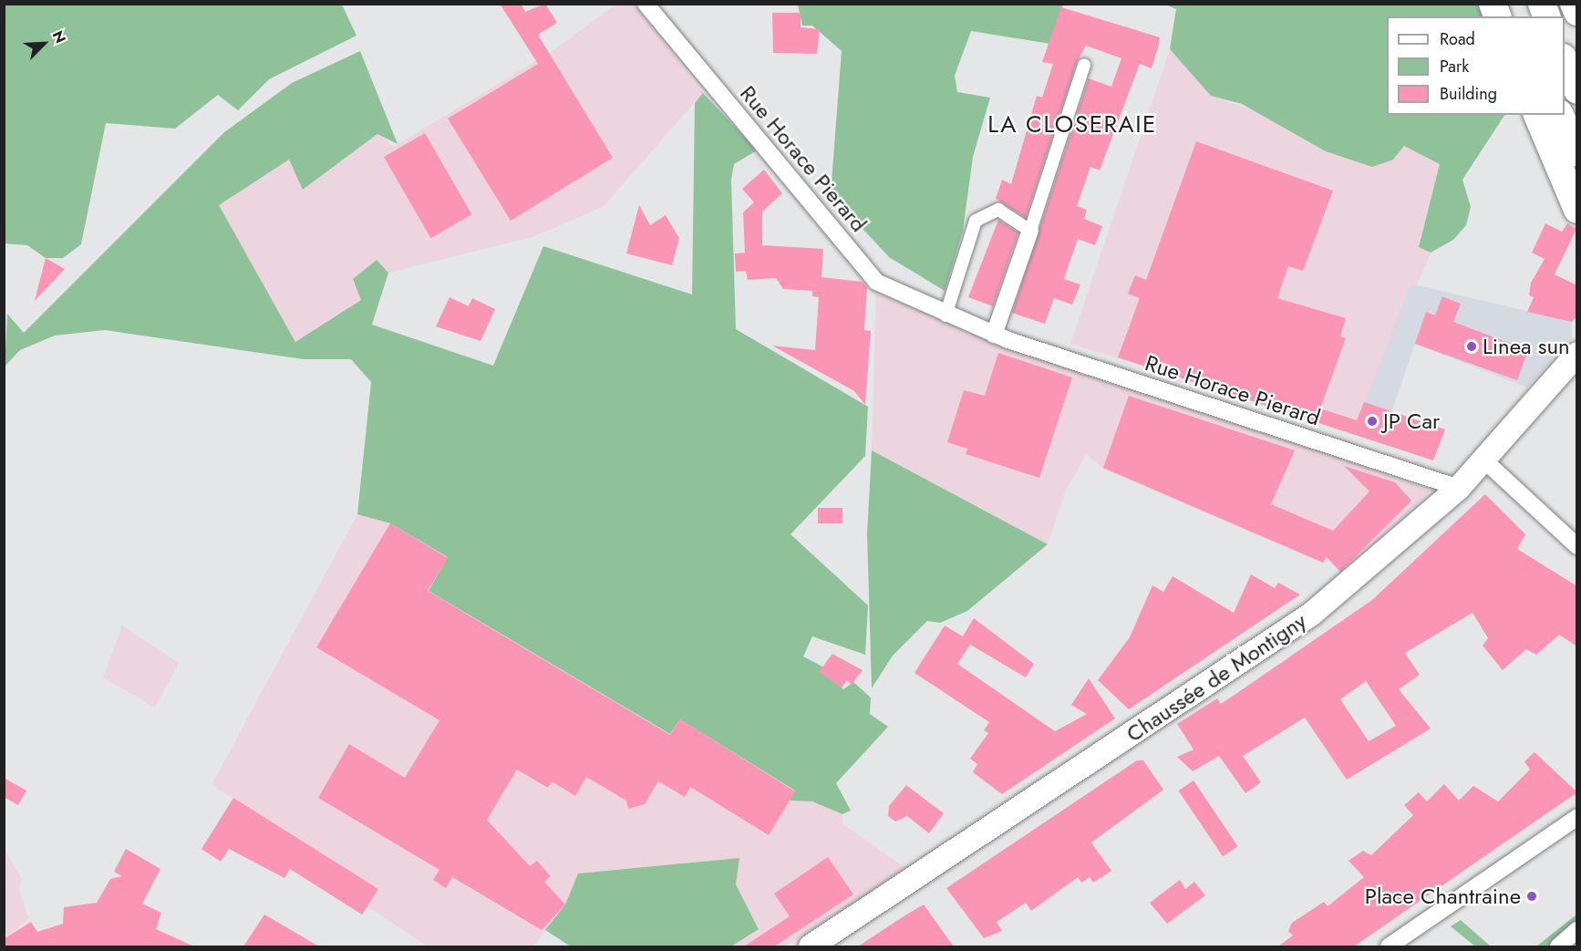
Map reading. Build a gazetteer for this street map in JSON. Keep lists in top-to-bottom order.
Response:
{
  "streets": {
    "main road": ["Chaussée de Montigny"],
    "street": ["Rue Horace Pierard"]
  },
  "crossings": [
    ["Rue Horace Pierard", "Chaussée de Montigny"]
  ],
  "districts": ["LA CLOSERAIE"],
  "places": ["Linea sun", "JP Car", "Place Chantraine"],
  "legend": ["Road", "Park", "Building"],
  "north": "top right"
}
